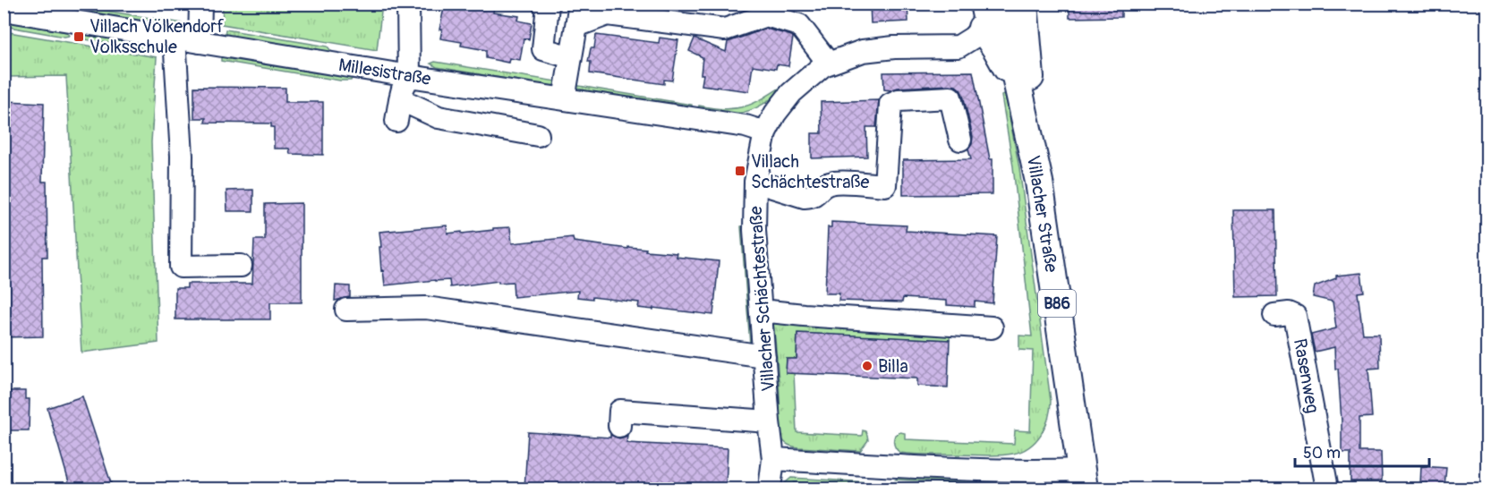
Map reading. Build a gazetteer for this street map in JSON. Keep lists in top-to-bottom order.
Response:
{
  "streets": {
    "main road": ["Villacher Straße", "B86"],
    "street": ["Millesistraße", "Villacher Schächtestraße", "Rasenweg"]
  },
  "crossings": [
    ["Millesistraße", "Villacher Schächtestraße"]
  ],
  "places": {
    "transit": ["Villach Völkendorf Volksschule", "Villach Schächtestraße"],
    "other": ["Billa"]
  },
  "scale_bar": "50 m"
}
